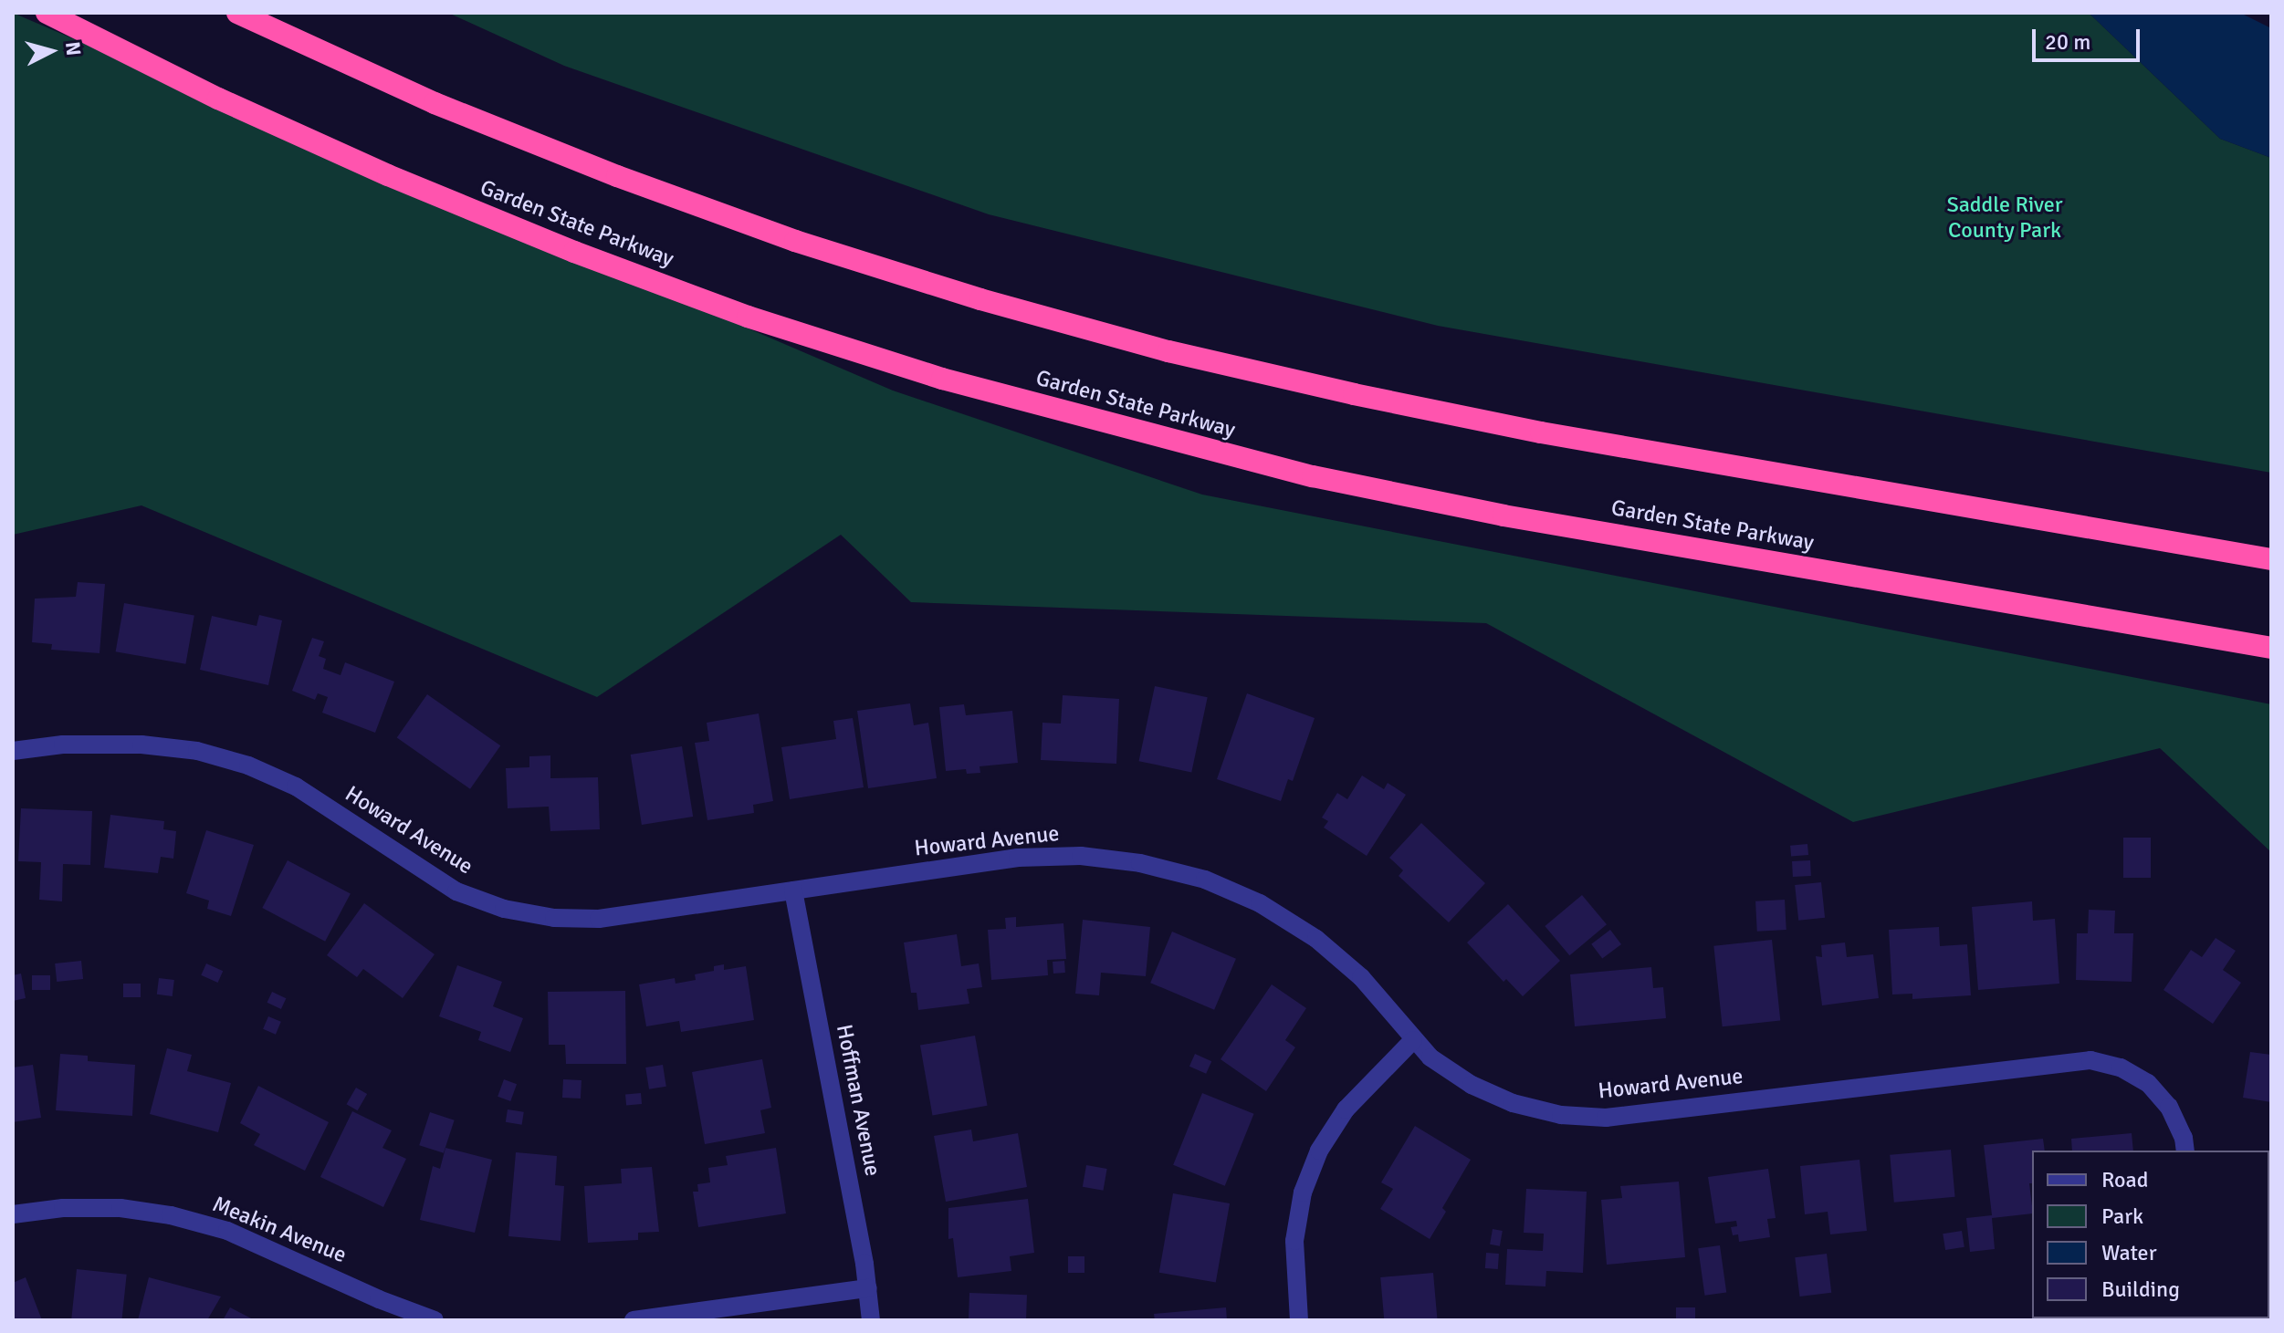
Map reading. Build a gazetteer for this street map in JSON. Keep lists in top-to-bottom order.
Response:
{
  "streets": {
    "highway": ["Garden State Parkway"],
    "street": ["Howard Avenue", "Hoffman Avenue", "Meakin Avenue"]
  },
  "crossings": [
    ["Howard Avenue", "Hoffman Avenue"]
  ],
  "parks": ["Saddle River County Park"],
  "legend": [
    "Road",
    "Park",
    "Water",
    "Building"
  ],
  "scale_bar": "20 m",
  "north": "right"
}
